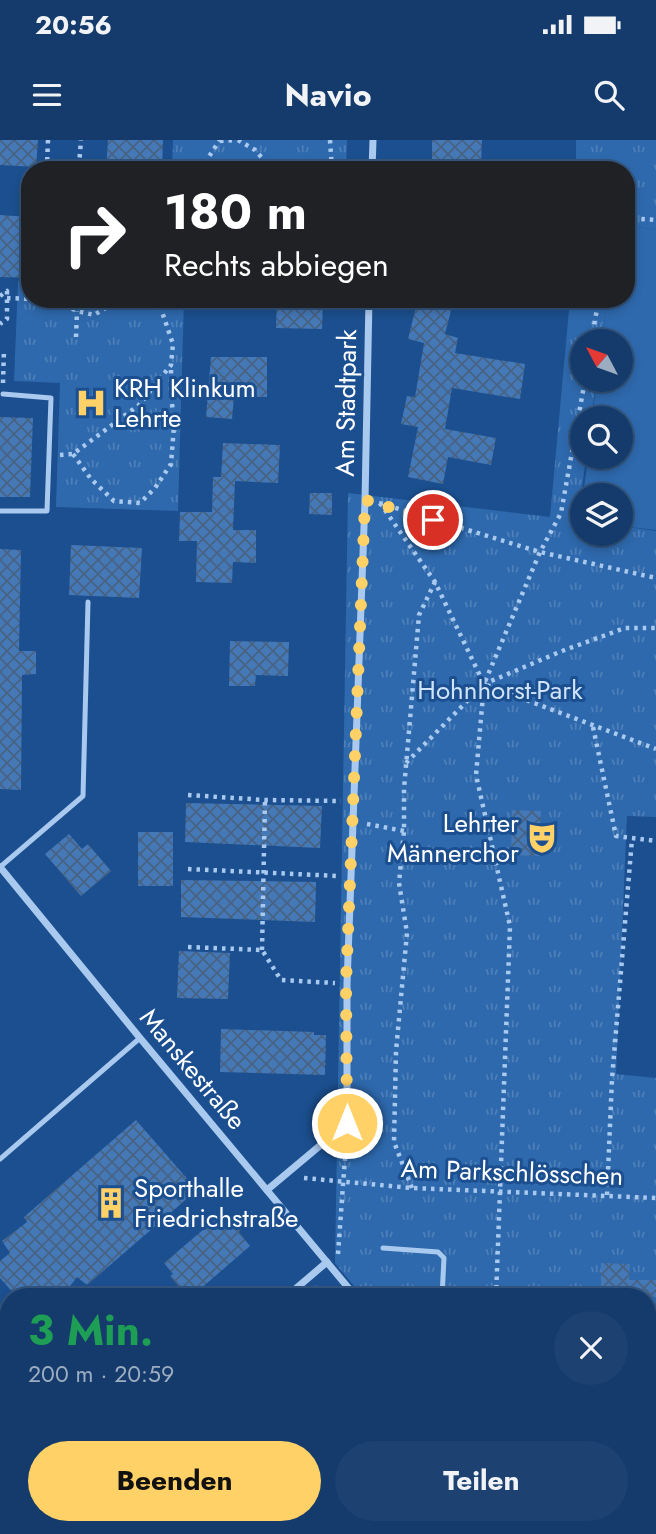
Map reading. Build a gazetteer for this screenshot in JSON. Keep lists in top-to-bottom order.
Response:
{
  "streets": {
    "street": ["Am Stadtpark", "Manskestraße"],
    "path": ["Am Parkschlösschen"]
  },
  "parks": ["Hohnhorst-Park"],
  "places": {
    "hospital": ["KRH Klinkum Lehrte"],
    "theatre": ["Lehrter Männerchor"],
    "building": ["Sporthalle Friedrichstraße"]
  },
  "north": "top left",
  "page": {
    "status": "20:56",
    "header": "Navio",
    "turn": ["180 m", "Rechts abbiegen"],
    "heading": ["3 Min.", "200 m · 20:59"],
    "buttons": ["Beenden", "Teilen"]
  }
}
